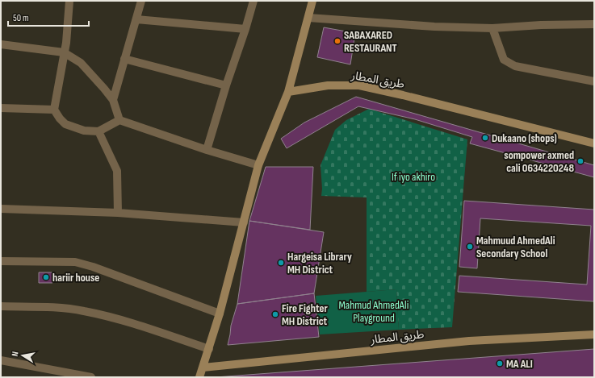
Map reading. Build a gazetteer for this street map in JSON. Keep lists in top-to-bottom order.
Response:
{
  "streets": {
    "main road": ["طريق المطار"]
  },
  "parks": ["If iyo akhiro", "Mahmud AhmedAli Playground"],
  "places": [
    "SABAXARED RESTAURANT",
    "Dukaano (shops)",
    "sompower axmed cali 0634220248",
    "Mahmuud AhmedAli Secondary School",
    "Hargeisa Library MH District",
    "hariir house",
    "Fire Fighter MH District",
    "MA ALI"
  ],
  "scale_bar": "50 m",
  "north": "left"
}
